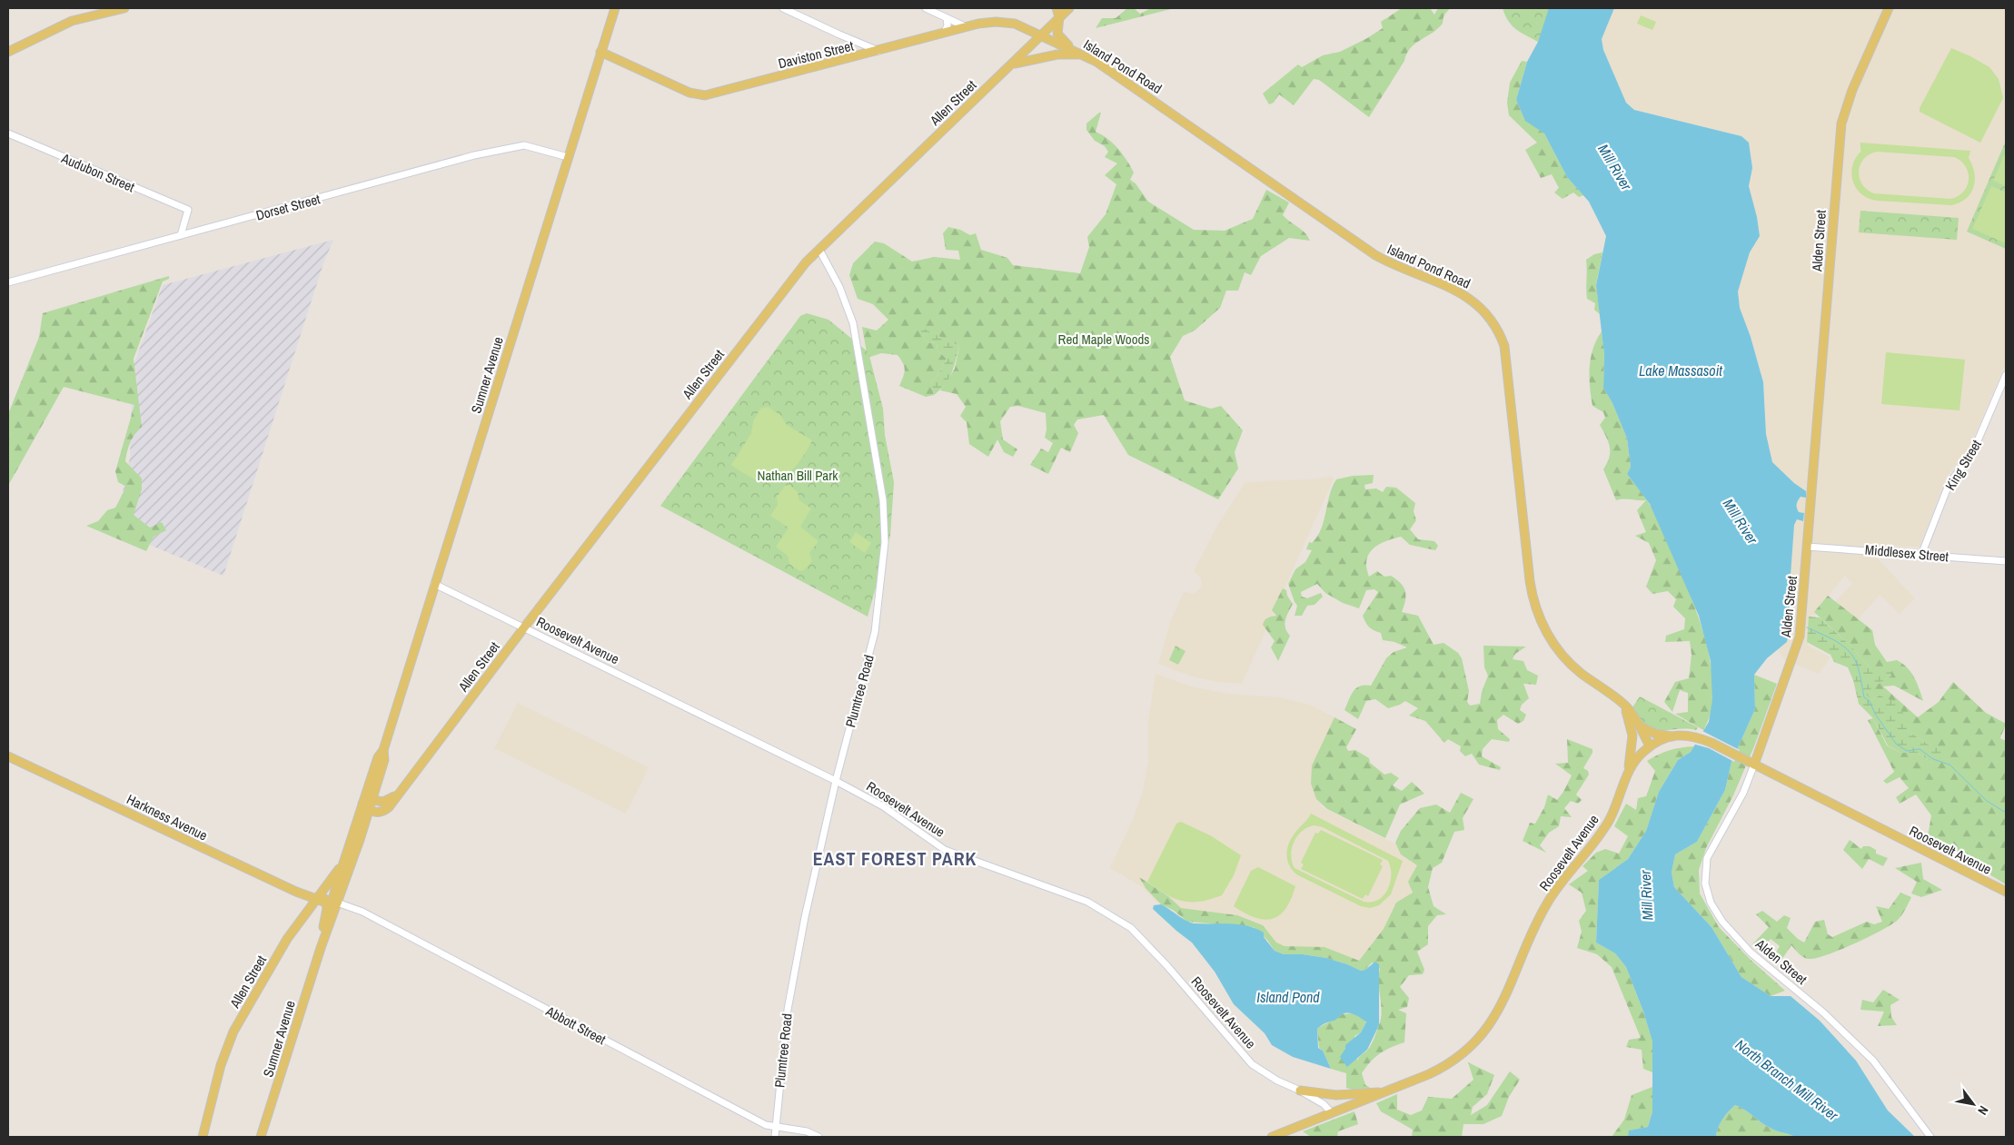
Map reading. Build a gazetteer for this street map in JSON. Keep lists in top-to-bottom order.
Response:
{
  "streets": {
    "main road": [
      "Daviston Street",
      "Island Pond Road",
      "Allen Street",
      "Alden Street",
      "Sumner Avenue",
      "Roosevelt Avenue",
      "Harkness Avenue"
    ],
    "street": [
      "Audubon Street",
      "Dorset Street",
      "King Street",
      "Middlesex Street",
      "Plumtree Road",
      "Abbott Street"
    ]
  },
  "crossings": [
    ["Daviston Street", "Island Pond Road"],
    ["Daviston Street", "Allen Street"],
    ["Daviston Street", "Sumner Avenue"],
    ["Island Pond Road", "Allen Street"],
    ["Island Pond Road", "Roosevelt Avenue"],
    ["Allen Street", "Sumner Avenue"],
    ["Allen Street", "Roosevelt Avenue"],
    ["Allen Street", "Plumtree Road"],
    ["Allen Street", "Harkness Avenue"],
    ["Audubon Street", "Dorset Street"],
    ["Dorset Street", "Sumner Avenue"],
    ["Alden Street", "Middlesex Street"],
    ["Alden Street", "Roosevelt Avenue"],
    ["Sumner Avenue", "Roosevelt Avenue"],
    ["Sumner Avenue", "Harkness Avenue"],
    ["Sumner Avenue", "Abbott Street"],
    ["King Street", "Middlesex Street"],
    ["Roosevelt Avenue", "Plumtree Road"],
    ["Plumtree Road", "Abbott Street"],
    ["Harkness Avenue", "Abbott Street"]
  ],
  "districts": ["EAST FOREST PARK"],
  "water": [
    "Mill River",
    "Lake Massasoit",
    "Island Pond",
    "North Branch Mill River"
  ],
  "parks": ["Red Maple Woods", "Nathan Bill Park"],
  "north": "bottom right"
}
